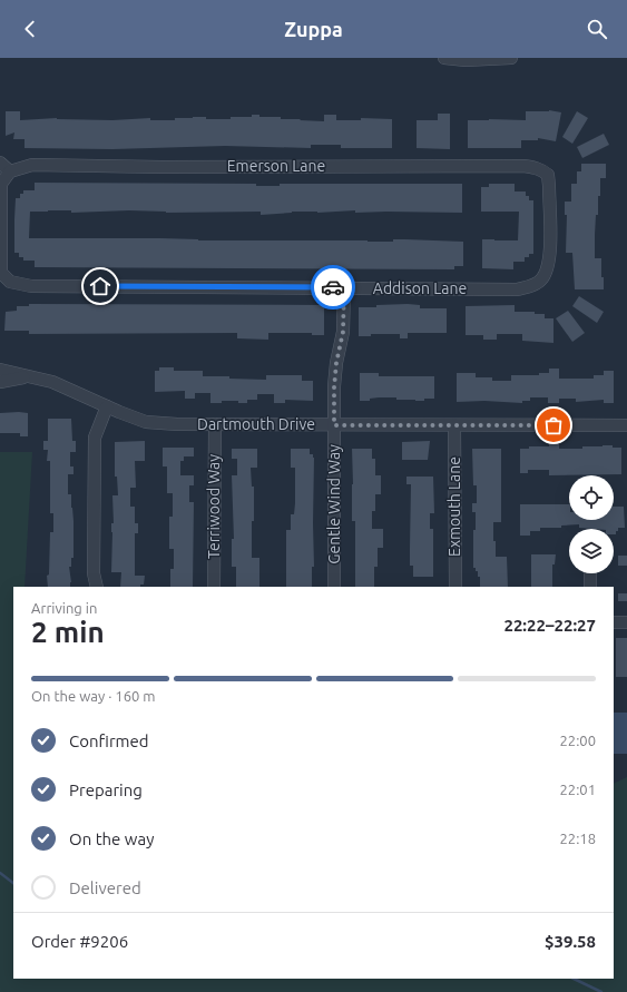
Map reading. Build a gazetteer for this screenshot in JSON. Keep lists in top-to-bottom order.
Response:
{
  "streets": {
    "street": [
      "Emerson Lane",
      "Addison Lane",
      "Dartmouth Drive",
      "Gentle Wind Way",
      "Terriwood Way",
      "Exmouth Lane"
    ]
  },
  "crossings": [
    ["Emerson Lane", "Addison Lane"],
    ["Addison Lane", "Gentle Wind Way"],
    ["Dartmouth Drive", "Gentle Wind Way"],
    ["Dartmouth Drive", "Terriwood Way"],
    ["Dartmouth Drive", "Exmouth Lane"]
  ],
  "page": {
    "header": "Zuppa",
    "heading": ["2 min", "Arriving in", "22:22–22:27"],
    "panel": ["Order #9206", "$39.58"],
    "bar": "On the way · 160 m",
    "list": [
      ["Confirmed", "22:00"],
      ["Preparing", "22:01"],
      ["On the way", "22:18"],
      "Delivered"
    ]
  }
}
